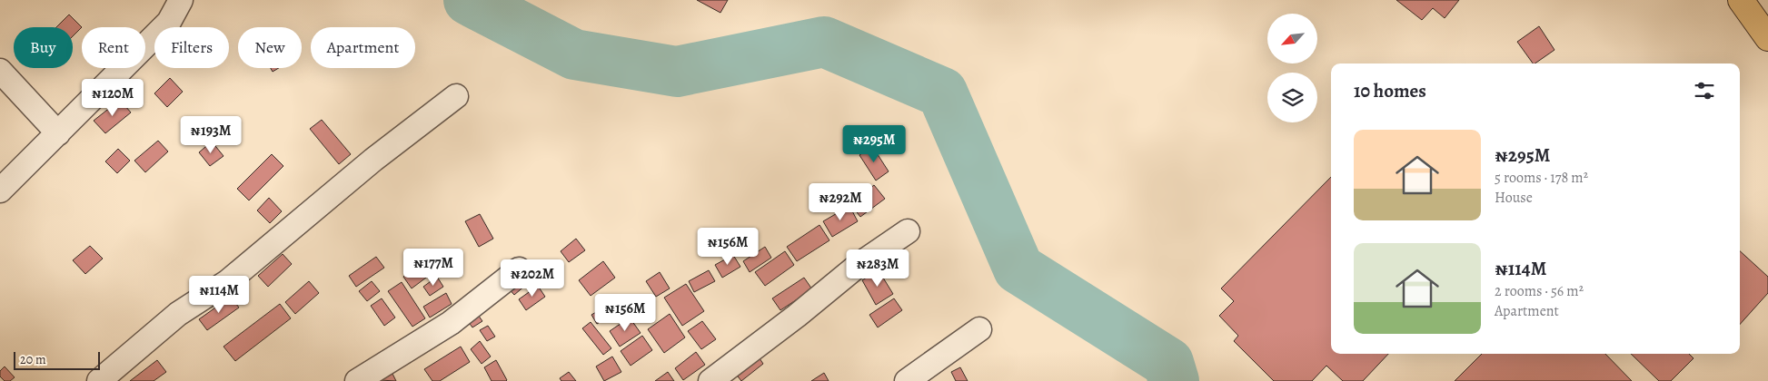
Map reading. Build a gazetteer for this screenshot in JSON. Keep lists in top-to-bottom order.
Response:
{
  "scale_bar": "20 m",
  "north": "bottom left",
  "page": {
    "chip": [
      "Buy",
      "Rent",
      "Filters",
      "New",
      "Apartment"
    ],
    "heading": "10 homes",
    "price": [
      "₦120M",
      "₦193M",
      "₦295M",
      "₦292M",
      "₦156M",
      "₦177M",
      "₦283M",
      "₦202M",
      "₦114M",
      "₦156M"
    ],
    "list": [
      {
        "name": "₦295M",
        "note": "5 rooms · 178 m² · House"
      },
      {
        "name": "₦114M",
        "note": "2 rooms · 56 m² · Apartment"
      }
    ],
    "scale": "20 m"
  }
}
